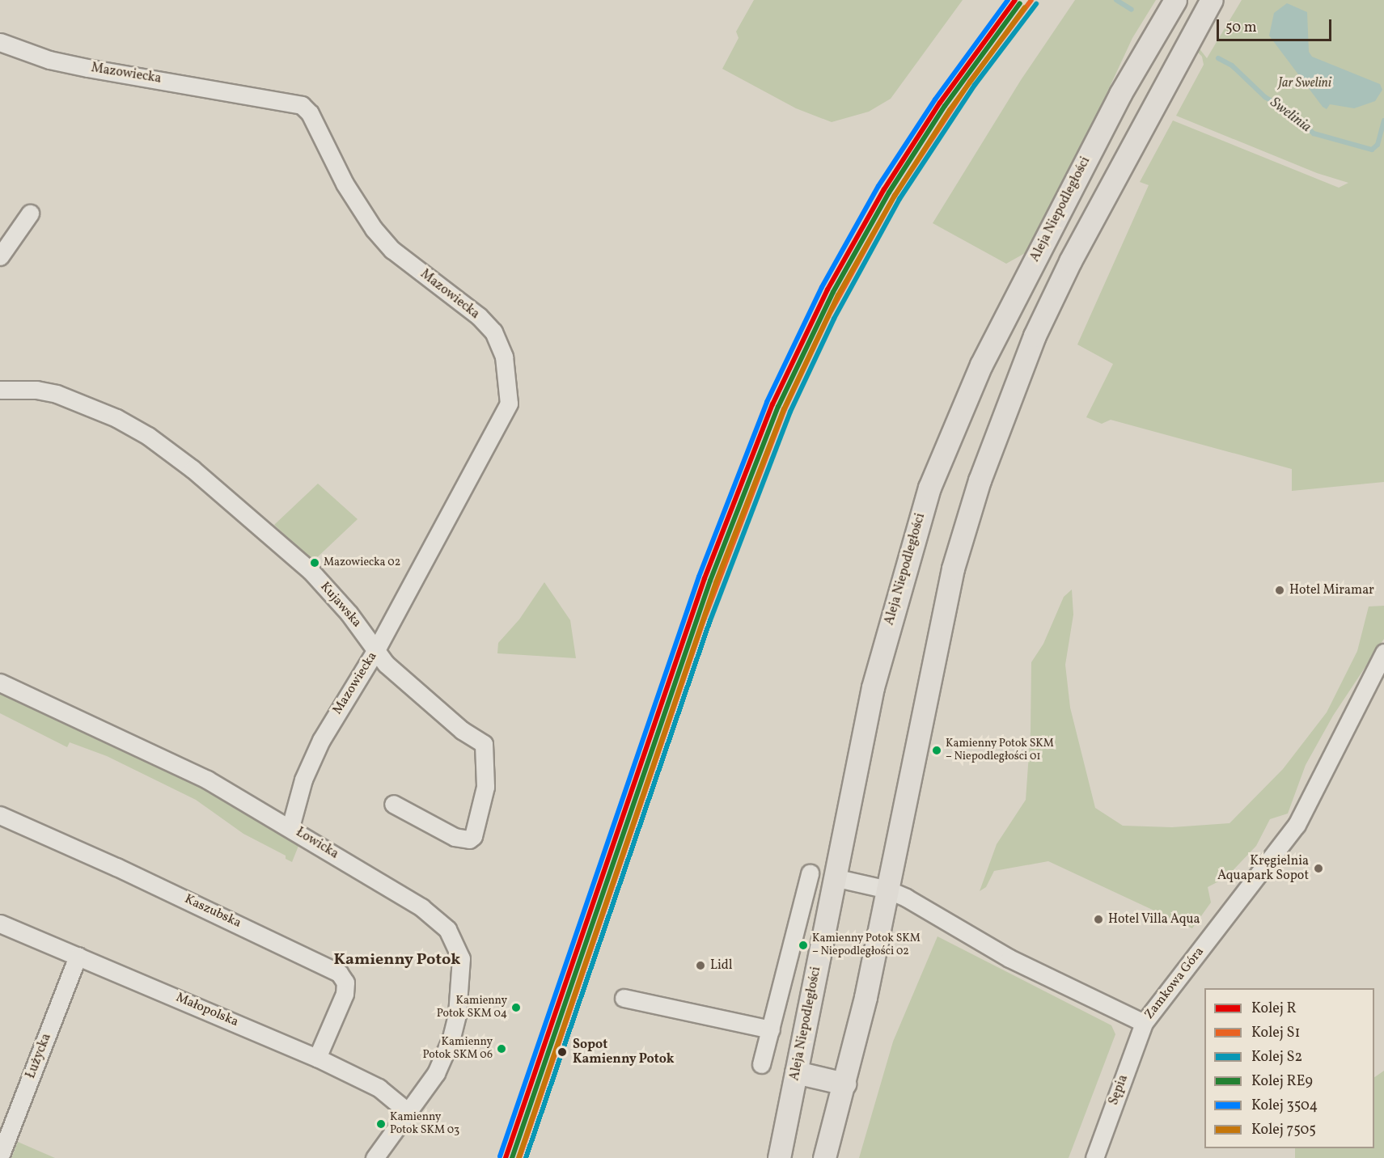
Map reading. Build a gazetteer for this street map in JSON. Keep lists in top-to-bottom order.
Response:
{
  "streets": {
    "main road": ["Aleja Niepodległości"],
    "street": [
      "Mazowiecka",
      "Kujawska",
      "Łowicka",
      "Kaszubska",
      "Zamkowa Góra",
      "Małopolska",
      "Łużycka",
      "Sępia"
    ]
  },
  "crossings": [
    ["Mazowiecka", "Kujawska"],
    ["Mazowiecka", "Łowicka"],
    ["Aleja Niepodległości", "Zamkowa Góra"],
    ["Łowicka", "Małopolska"],
    ["Kaszubska", "Małopolska"],
    ["Zamkowa Góra", "Sępia"],
    ["Małopolska", "Łużycka"]
  ],
  "districts": ["Kamienny Potok"],
  "water": ["Swelinia"],
  "parks": ["Jar Swelini"],
  "places": [
    "Mazowiecka 02",
    "Hotel Miramar",
    "Kamienny Potok SKM – Niepodległości 01",
    "Kręgielnia Aquapark Sopot",
    "Hotel Villa Aqua",
    "Kamienny Potok SKM – Niepodległości 02",
    "Lidl",
    "Kamienny Potok SKM 04",
    "Kamienny Potok SKM 06",
    "Sopot Kamienny Potok",
    "Kamienny Potok SKM 03"
  ],
  "lines": [
    "rail line R",
    "rail line S1",
    "rail line 3504",
    "rail line RE9",
    "rail line S2",
    "rail line 7505"
  ],
  "legend": [
    "Kolej R",
    "Kolej S1",
    "Kolej S2",
    "Kolej RE9",
    "Kolej 3504",
    "Kolej 7505"
  ],
  "scale_bar": "50 m"
}
